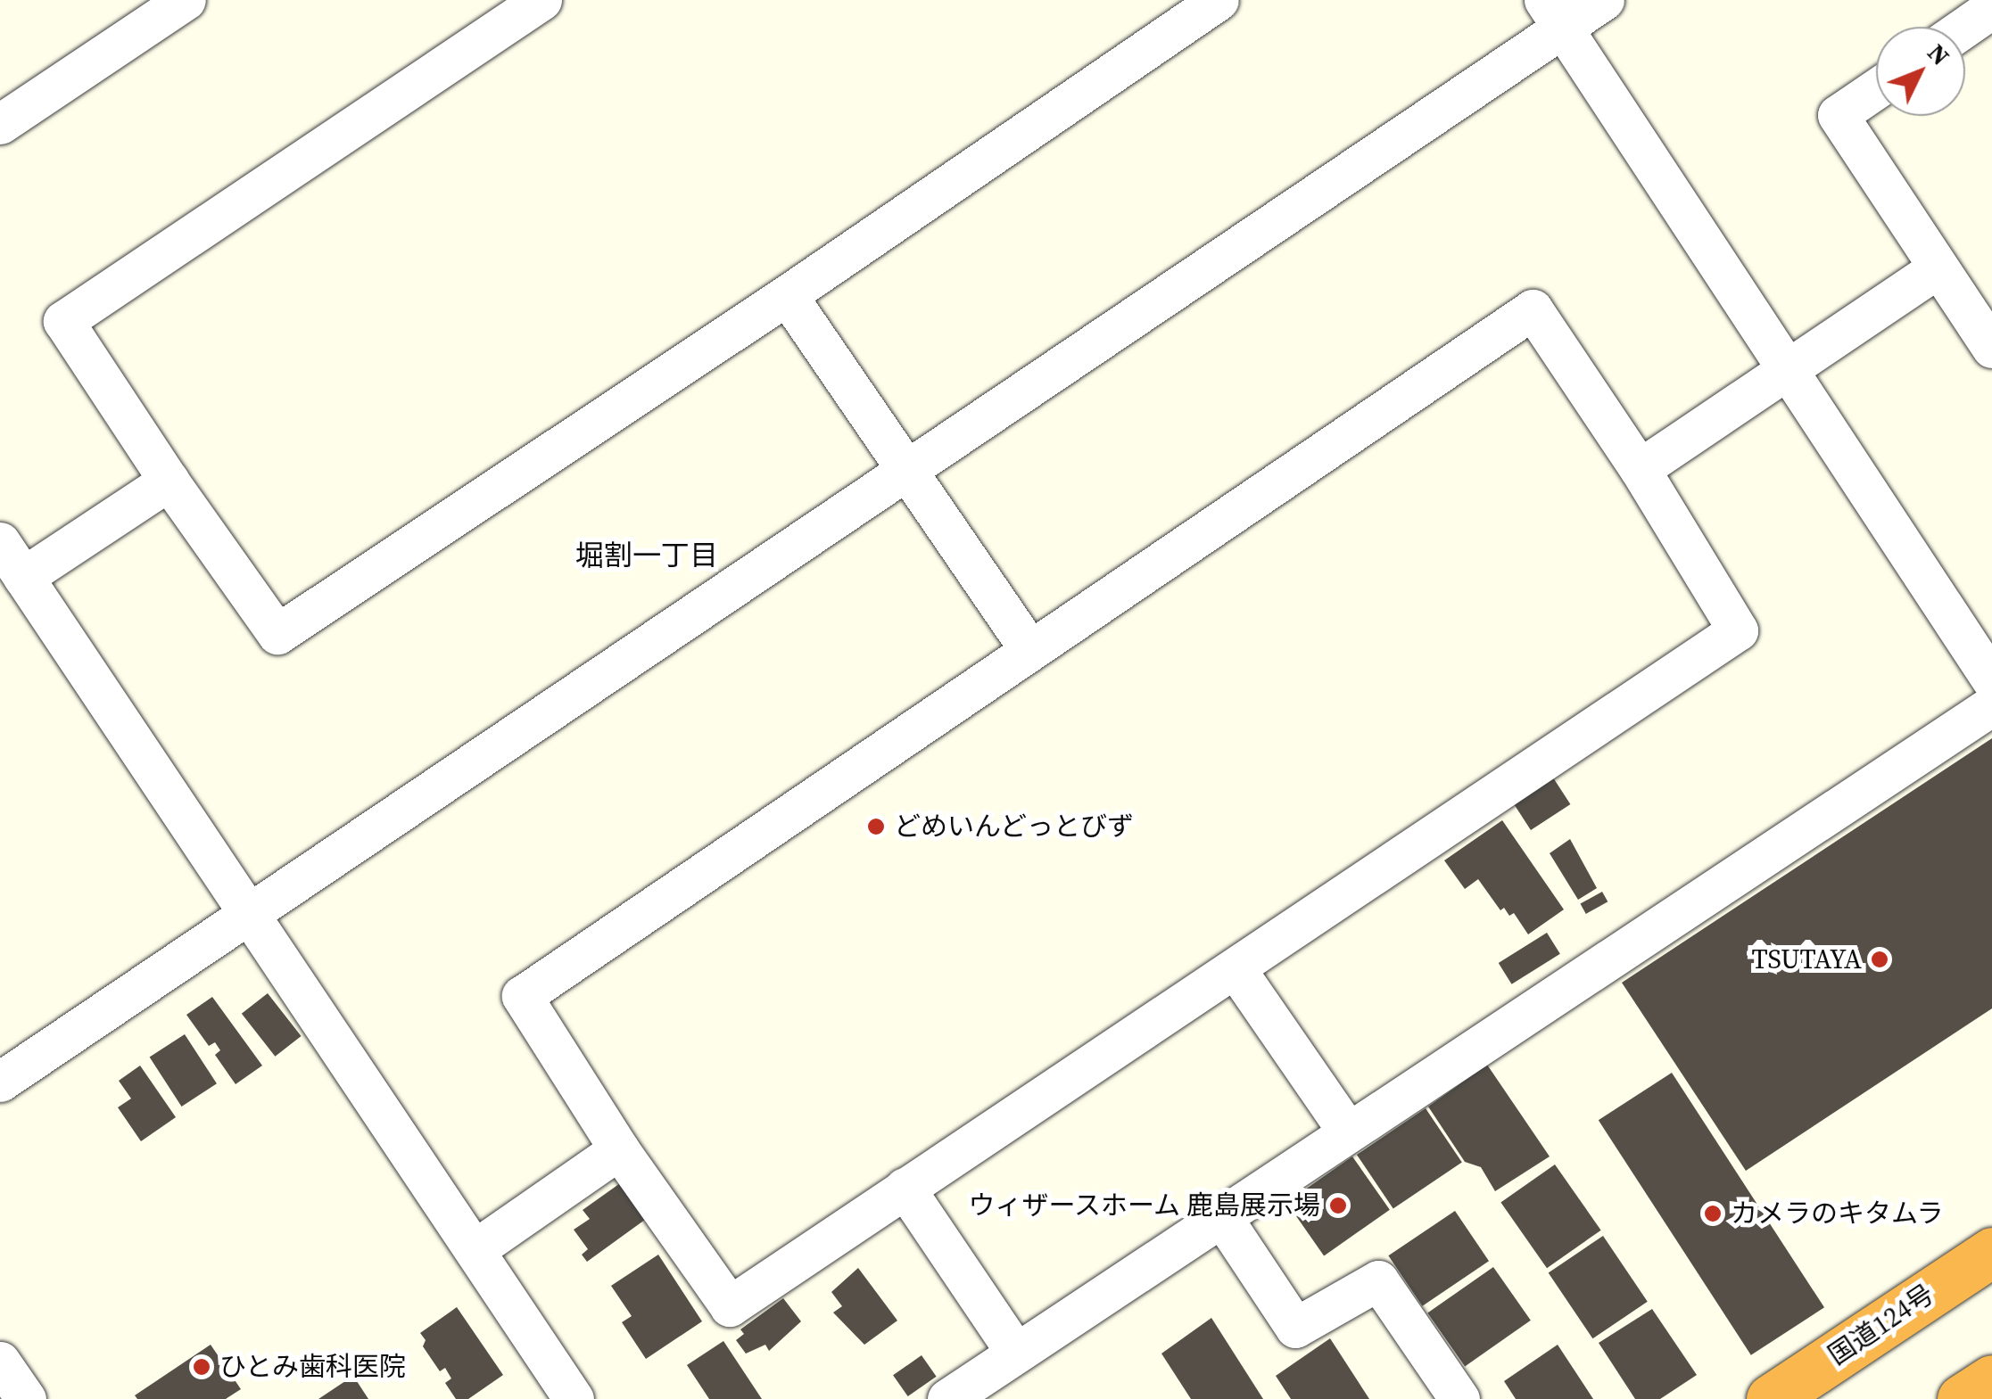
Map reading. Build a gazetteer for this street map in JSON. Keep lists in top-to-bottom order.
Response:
{
  "streets": {
    "highway": ["国道124号"]
  },
  "districts": ["堀割一丁目"],
  "places": [
    "どめいんどっとびず",
    "TSUTAYA",
    "ウィザースホーム 鹿島展示場",
    "カメラのキタムラ",
    "ひとみ歯科医院"
  ],
  "north": "top right"
}
